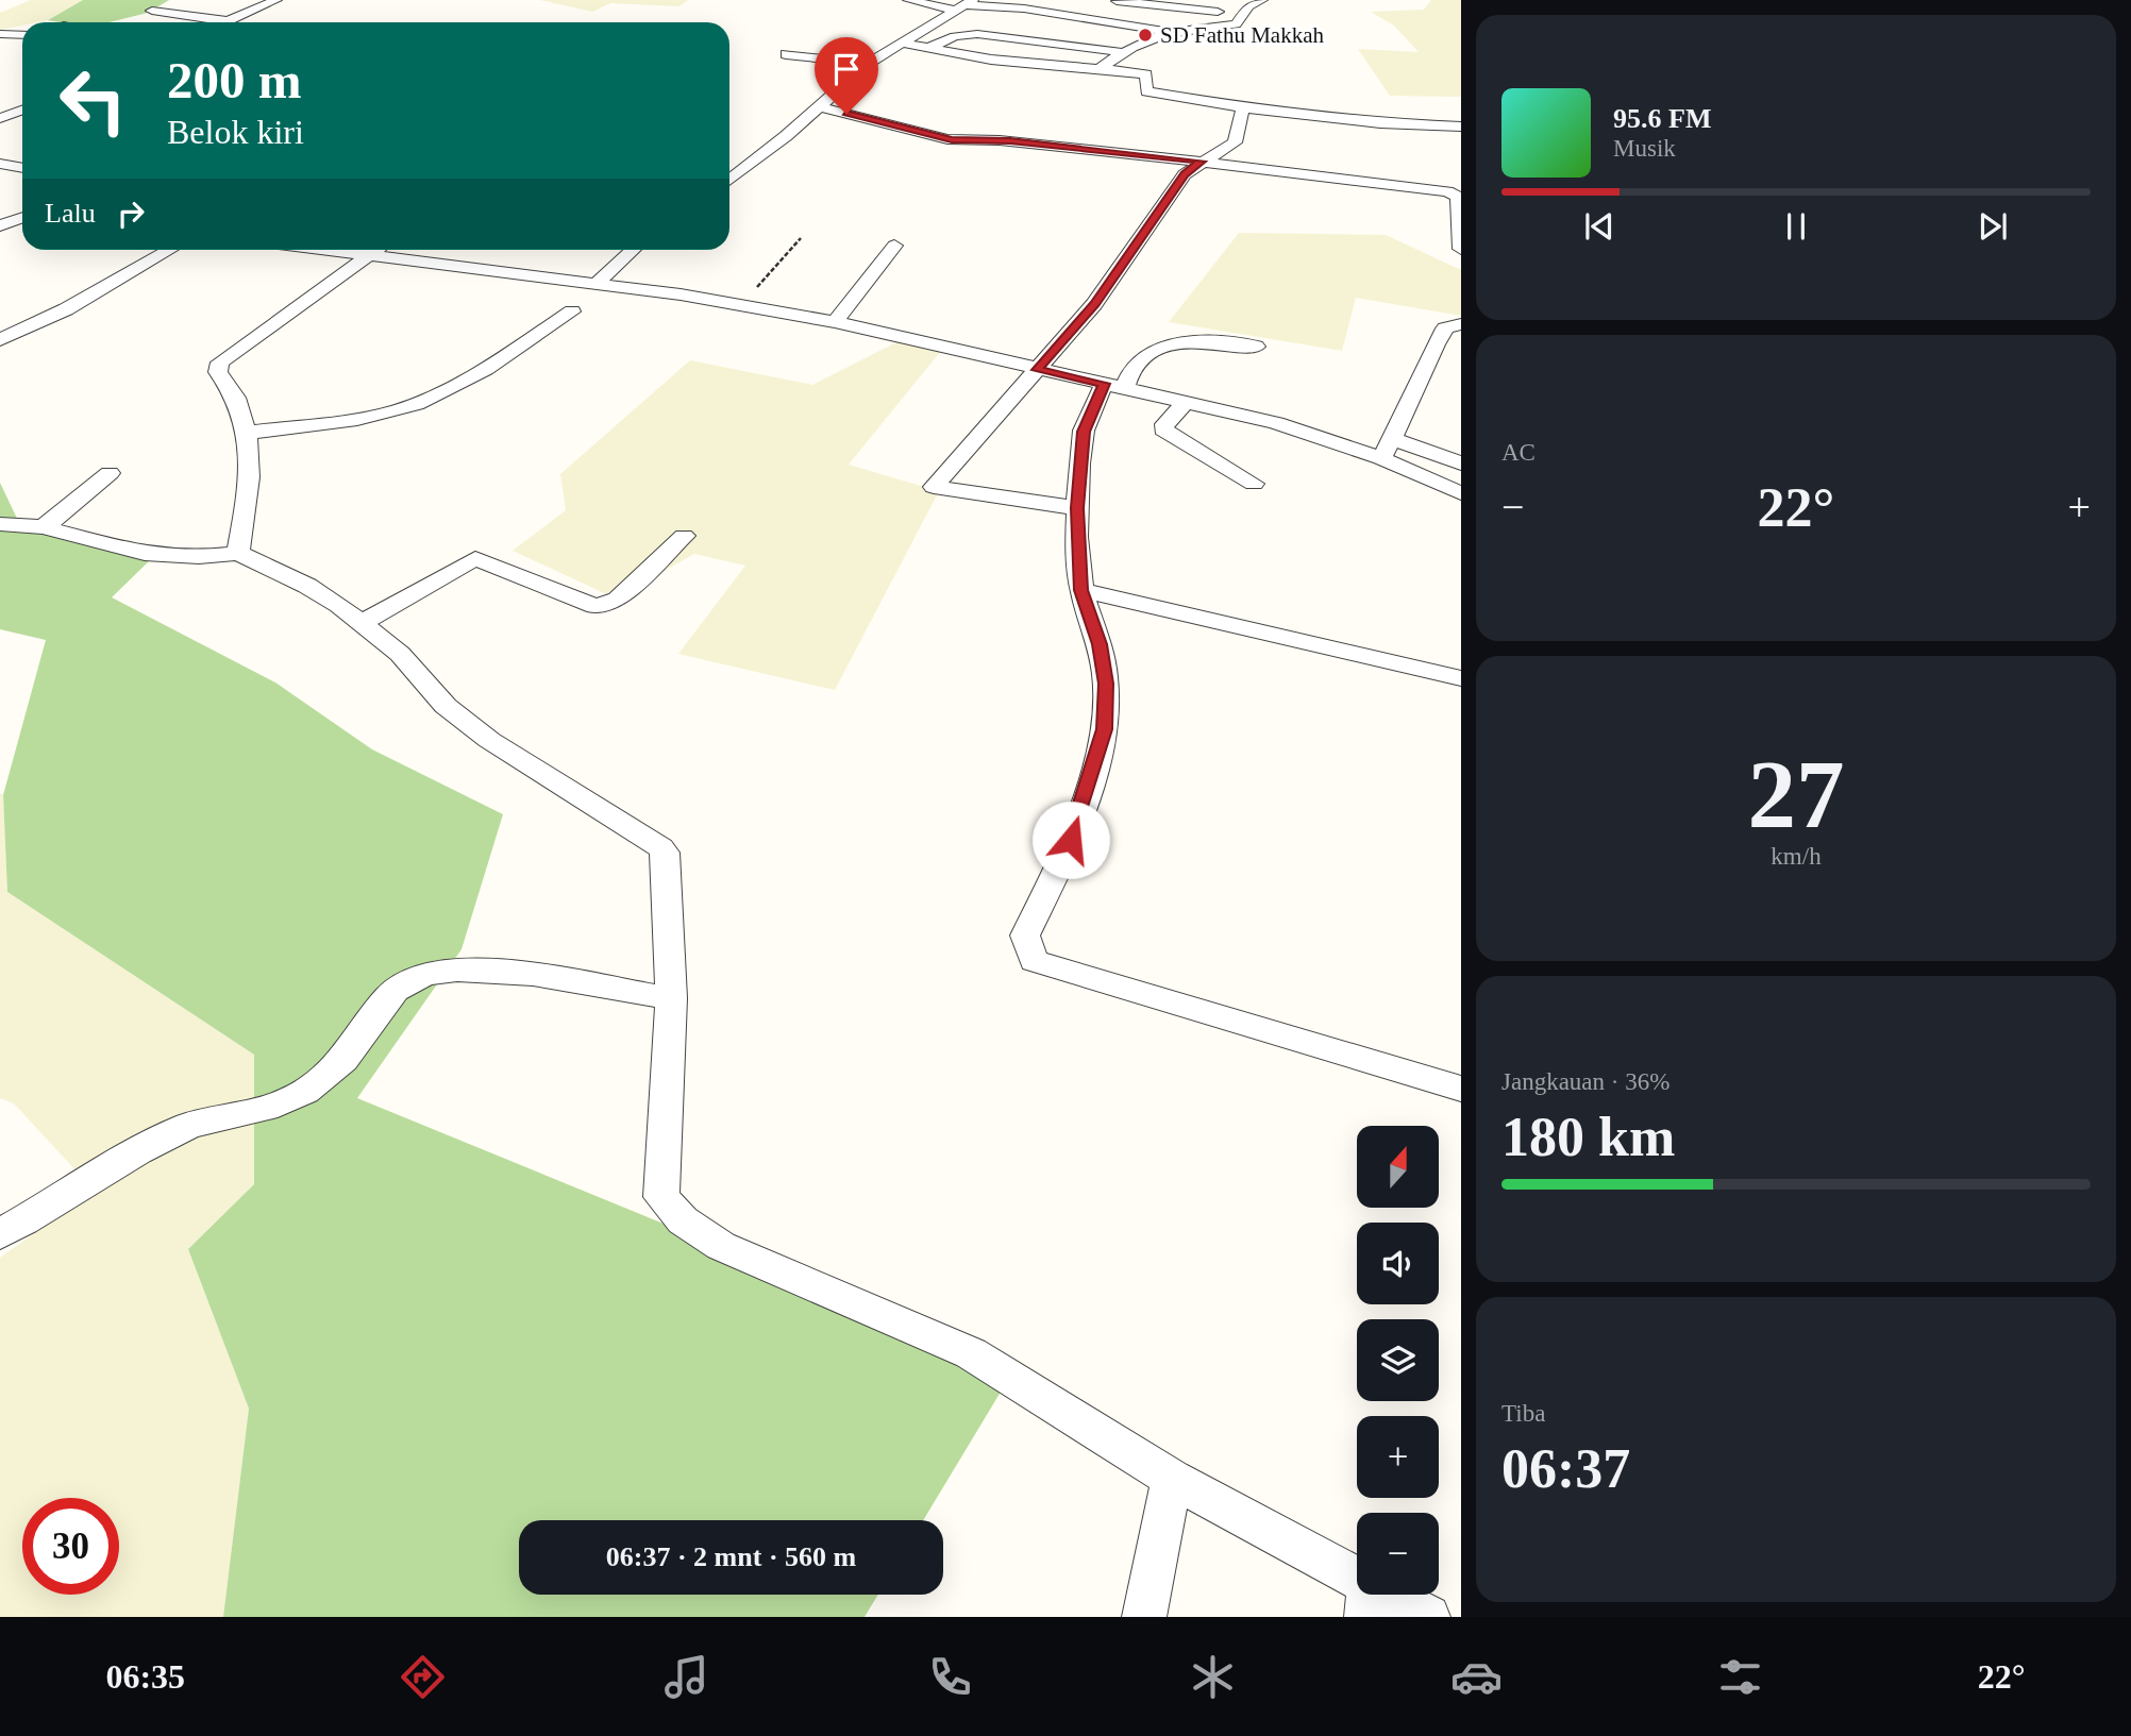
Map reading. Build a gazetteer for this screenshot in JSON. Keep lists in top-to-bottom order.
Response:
{
  "places": ["SD Fathu Makkah"],
  "north": "top",
  "page": {
    "turn": ["200 m", "Belok kiri"],
    "song": ["95.6 FM", "Musik"],
    "then": "Lalu",
    "tile": [
      "AC",
      ["27", "km/h"],
      ["Jangkauan · 36%", "180 km"],
      ["Tiba", "06:37"]
    ],
    "heat": ["−", "22°", "+"],
    "map_buttons": ["+", "−"],
    "limit": "30",
    "trip": "06:37 · 2 mnt · 560 m",
    "tabs": ["06:35", "22°"]
  }
}
